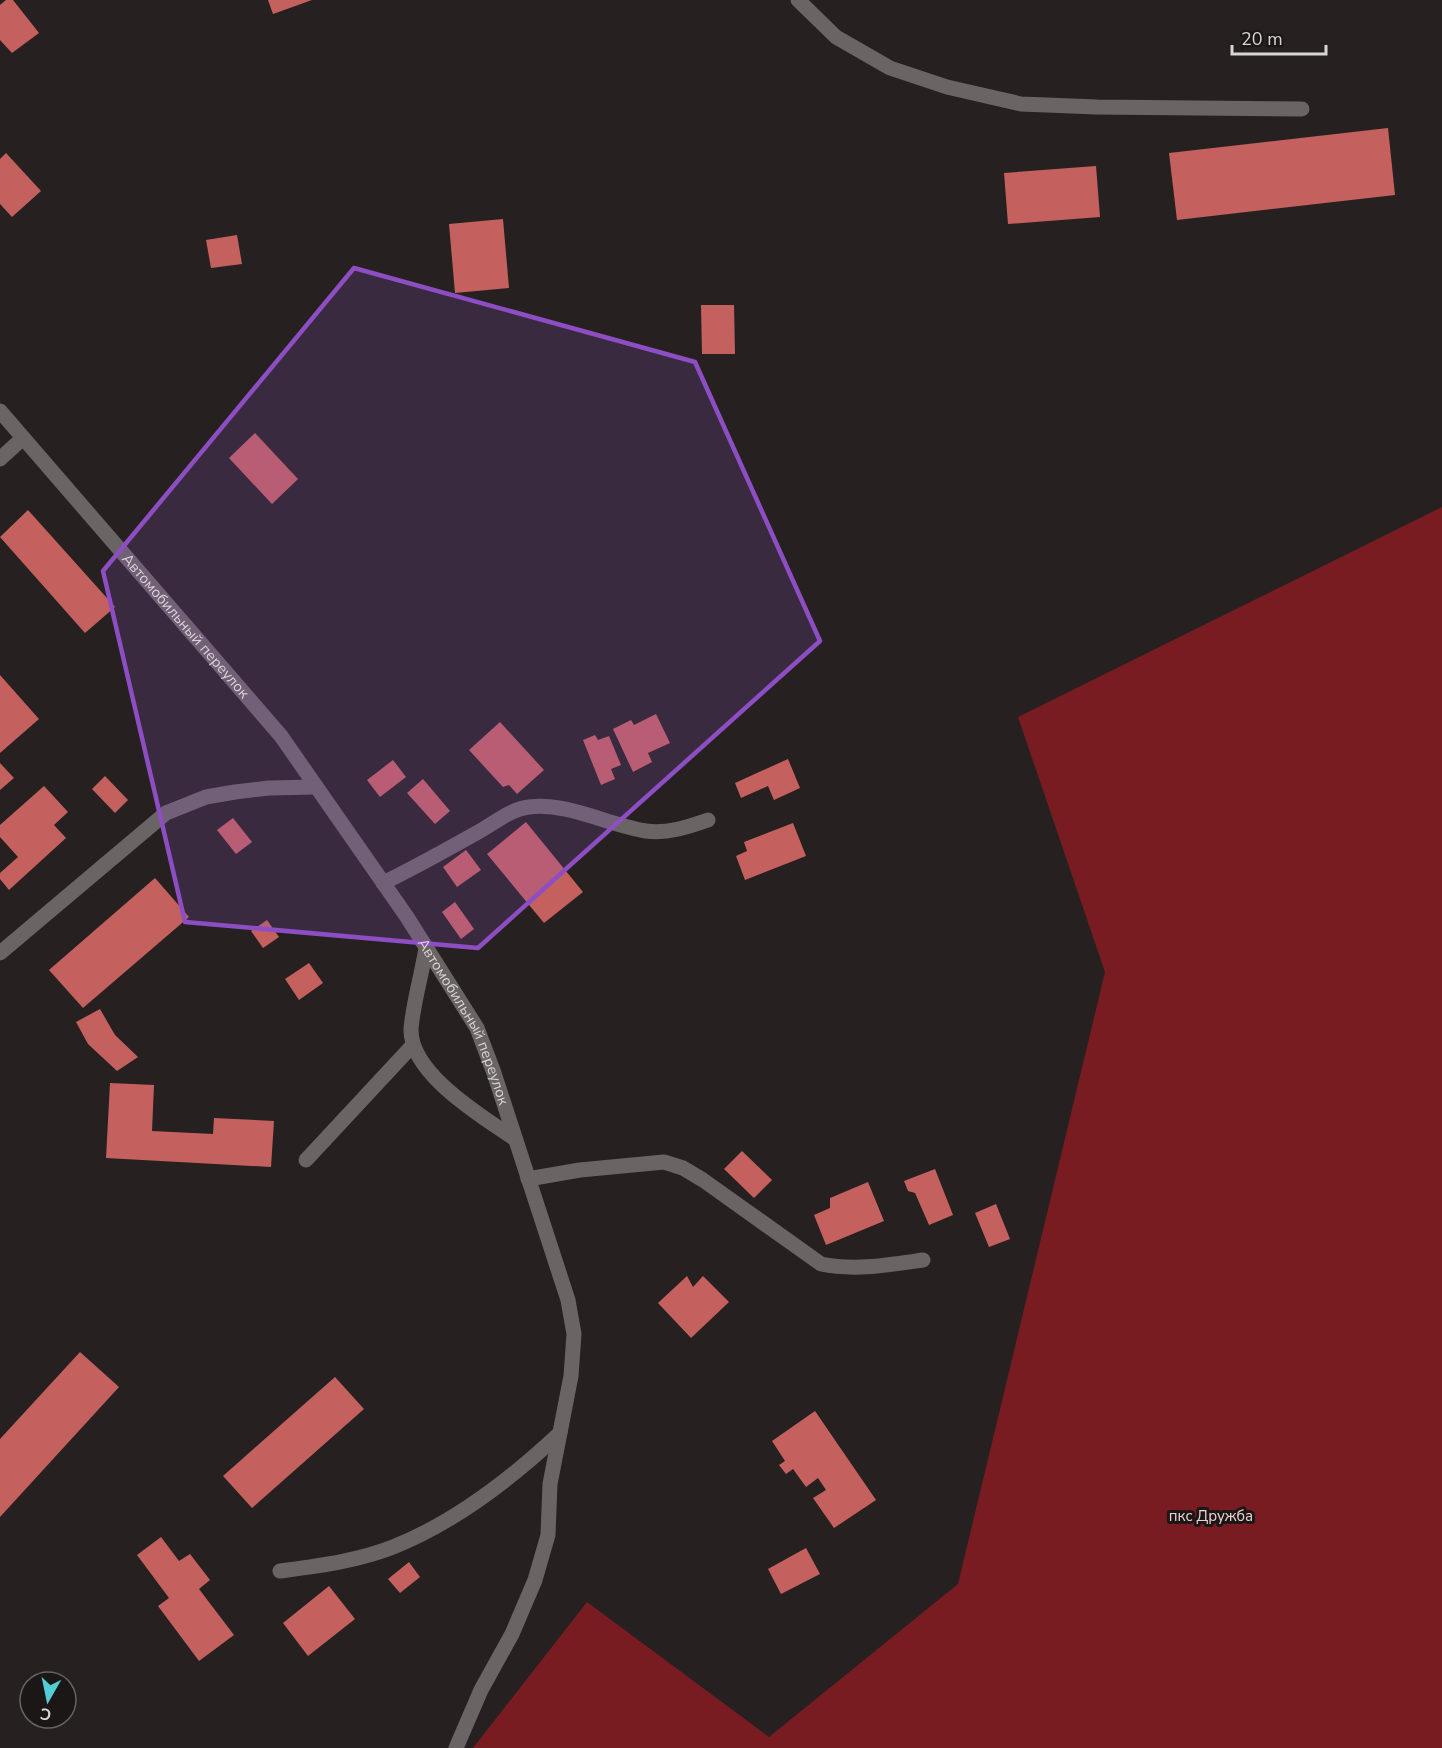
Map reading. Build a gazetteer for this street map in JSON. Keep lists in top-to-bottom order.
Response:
{
  "streets": {
    "lane": ["Автомобильный переулок"]
  },
  "parks": ["пкс Дружба"],
  "scale_bar": "20 m",
  "north": "bottom"
}
